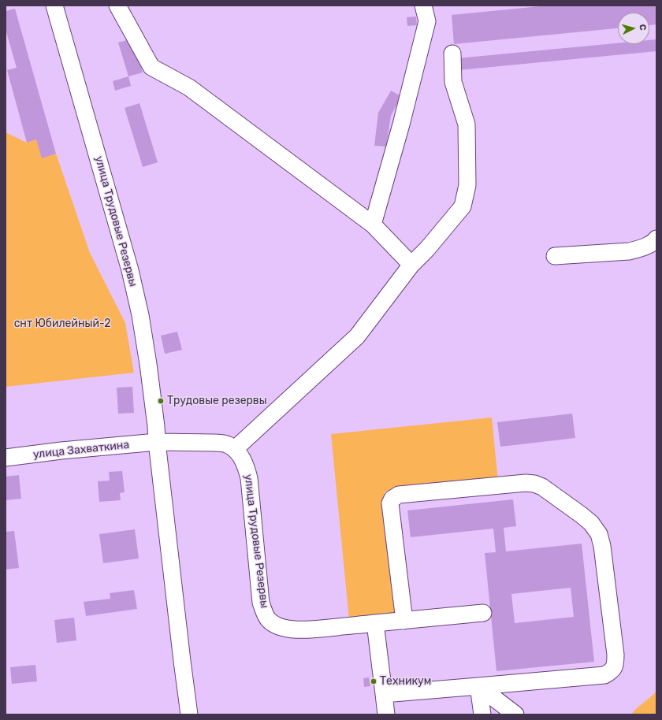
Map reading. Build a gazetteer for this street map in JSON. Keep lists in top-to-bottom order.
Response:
{
  "streets": {
    "street": ["улица Трудовые Резервы", "улица Захваткина"]
  },
  "crossings": [
    ["улица Трудовые Резервы", "улица Захваткина"]
  ],
  "parks": ["снт Юбилейный-2"],
  "places": ["Трудовые резервы", "Техникум"],
  "north": "right"
}
